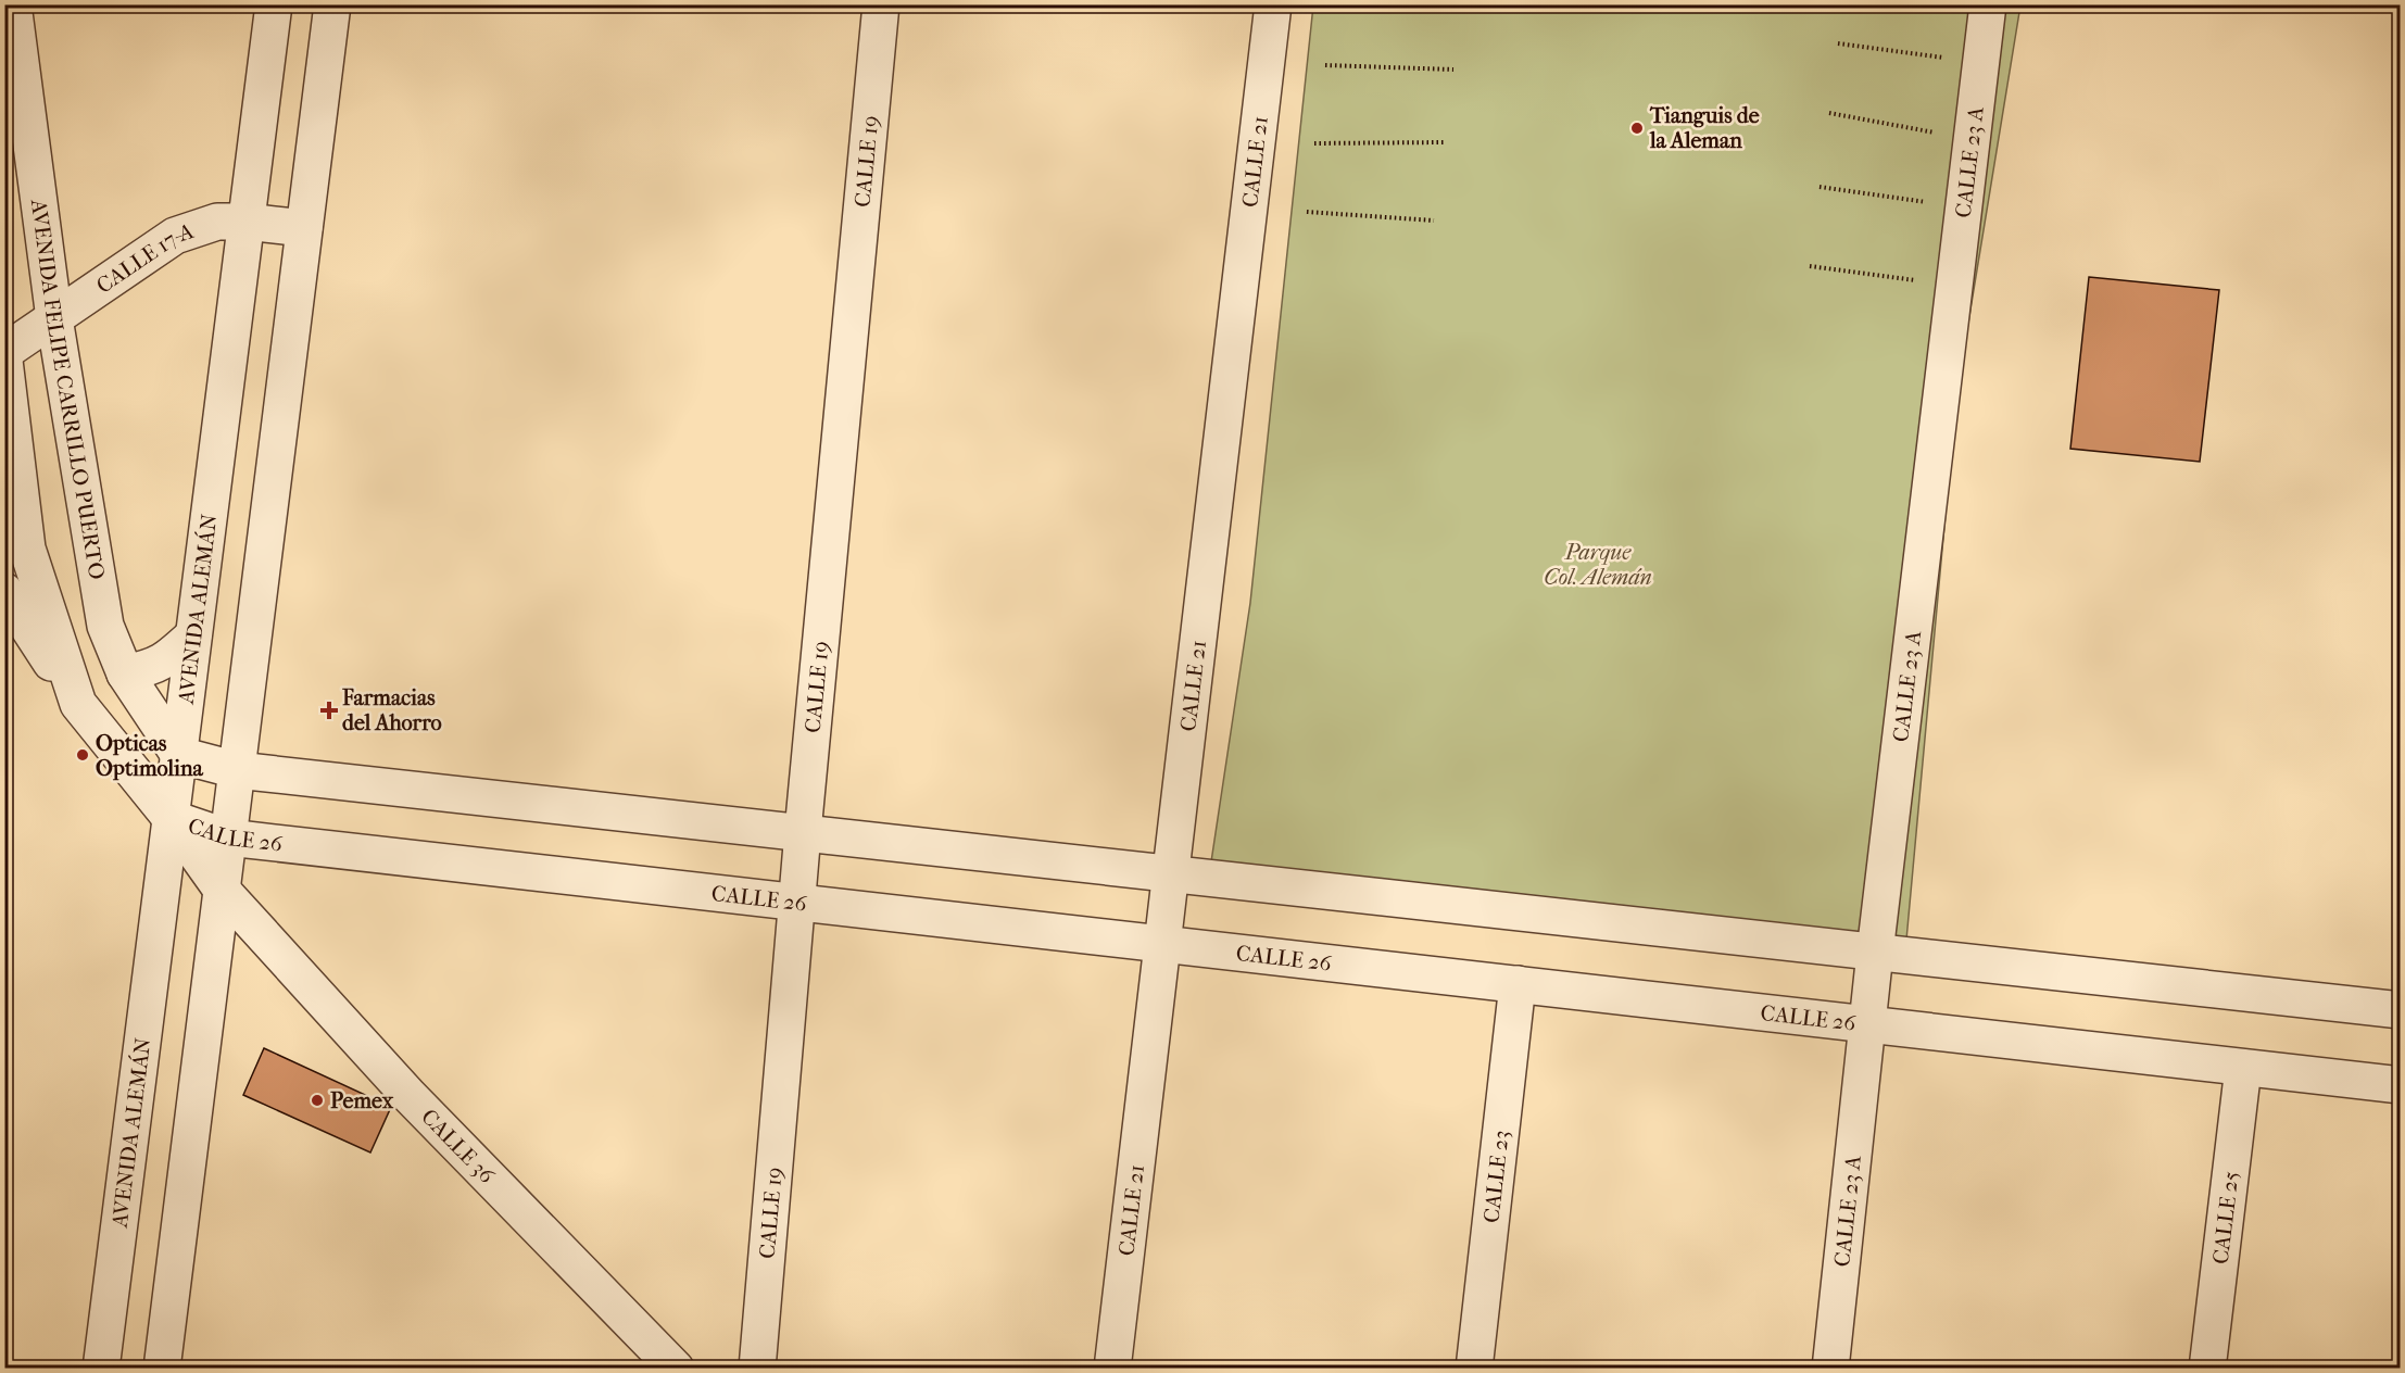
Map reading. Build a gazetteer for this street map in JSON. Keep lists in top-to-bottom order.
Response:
{
  "streets": {
    "street": [
      "CALLE 19",
      "CALLE 21",
      "CALLE 23 A",
      "CALLE 17-A",
      "AVENIDA FELIPE CARRILLO PUERTO",
      "AVENIDA ALEMÁN",
      "CALLE 26",
      "CALLE 36",
      "CALLE 23",
      "CALLE 25"
    ]
  },
  "crossings": [
    ["CALLE 19", "CALLE 26"],
    ["CALLE 21", "CALLE 26"],
    ["CALLE 23 A", "CALLE 26"],
    ["CALLE 17-A", "AVENIDA FELIPE CARRILLO PUERTO"],
    ["CALLE 17-A", "AVENIDA ALEMÁN"],
    ["AVENIDA FELIPE CARRILLO PUERTO", "AVENIDA ALEMÁN"],
    ["AVENIDA ALEMÁN", "CALLE 26"],
    ["AVENIDA ALEMÁN", "CALLE 36"],
    ["CALLE 26", "CALLE 36"],
    ["CALLE 26", "CALLE 23"],
    ["CALLE 26", "CALLE 25"]
  ],
  "parks": ["Parque Col. Alemán"],
  "places": {
    "other": ["Tianguis de la Aleman", "Opticas Optimolina", "Pemex"],
    "health": ["Farmacias del Ahorro"]
  }
}
